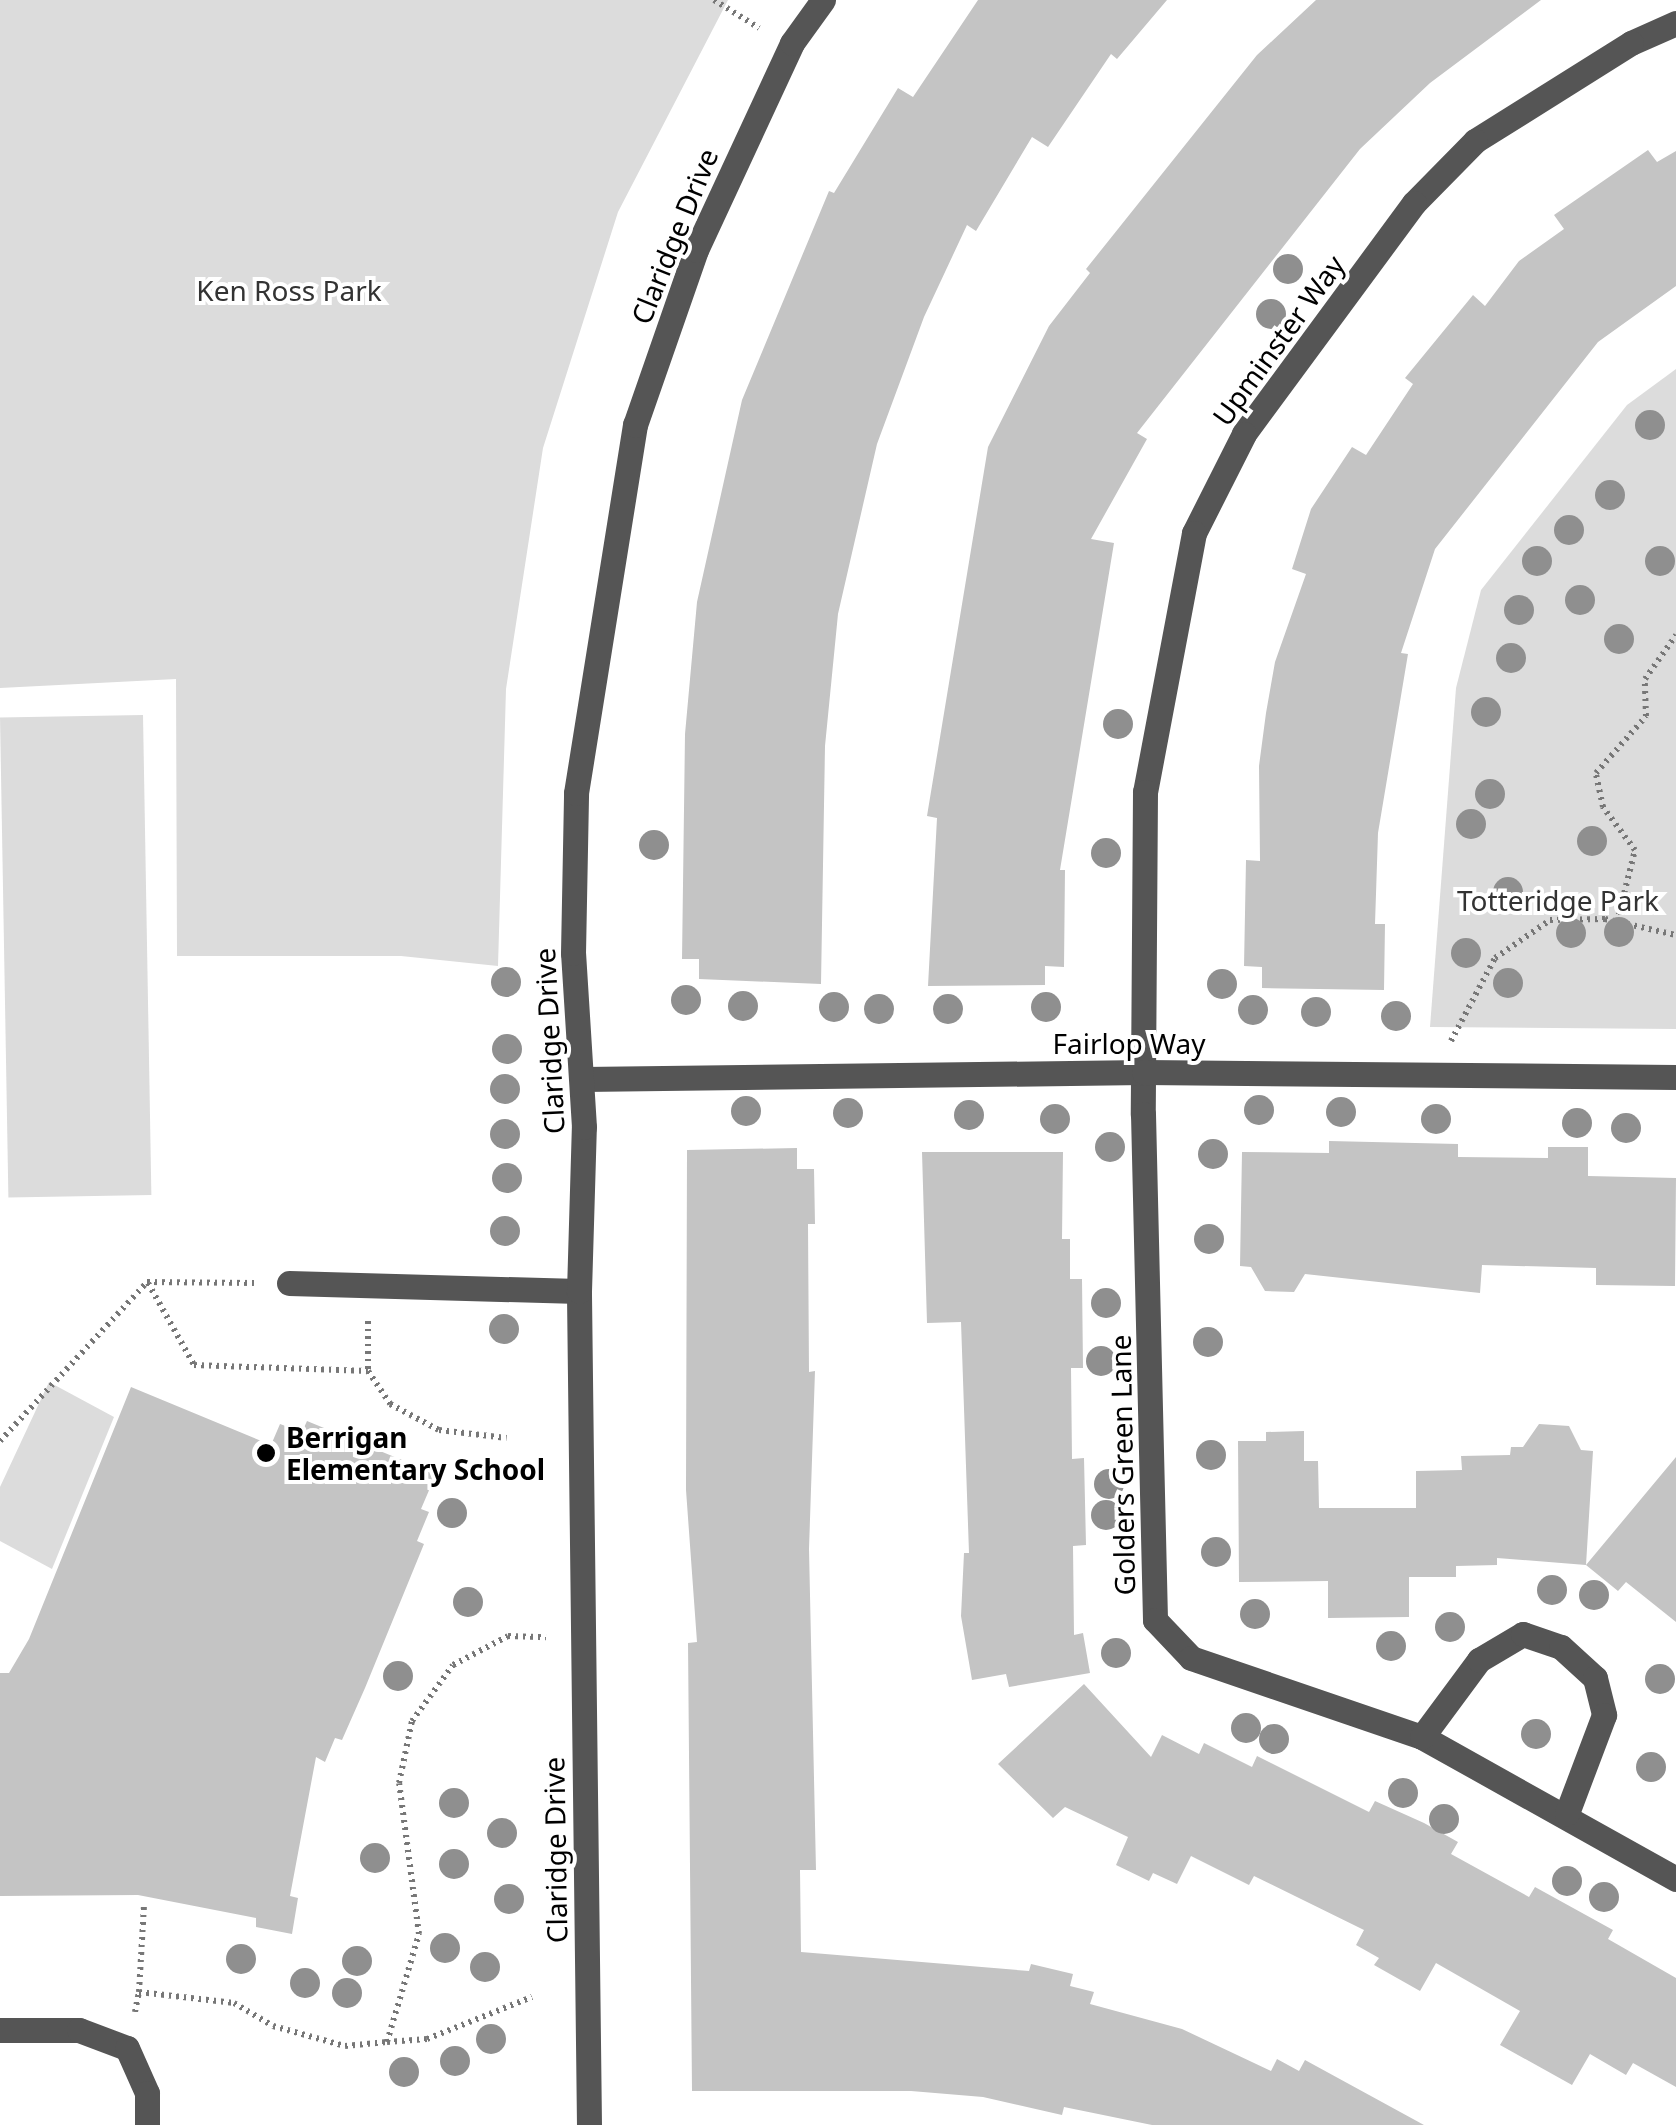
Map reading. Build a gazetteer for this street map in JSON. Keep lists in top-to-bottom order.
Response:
{
  "streets": {
    "street": [
      "Claridge Drive",
      "Upminster Way",
      "Fairlop Way",
      "Golders Green Lane"
    ]
  },
  "crossings": [
    ["Claridge Drive", "Fairlop Way"],
    ["Upminster Way", "Fairlop Way"],
    ["Upminster Way", "Golders Green Lane"],
    ["Fairlop Way", "Golders Green Lane"]
  ],
  "parks": ["Ken Ross Park", "Totteridge Park"],
  "places": ["Berrigan Elementary School"]
}
